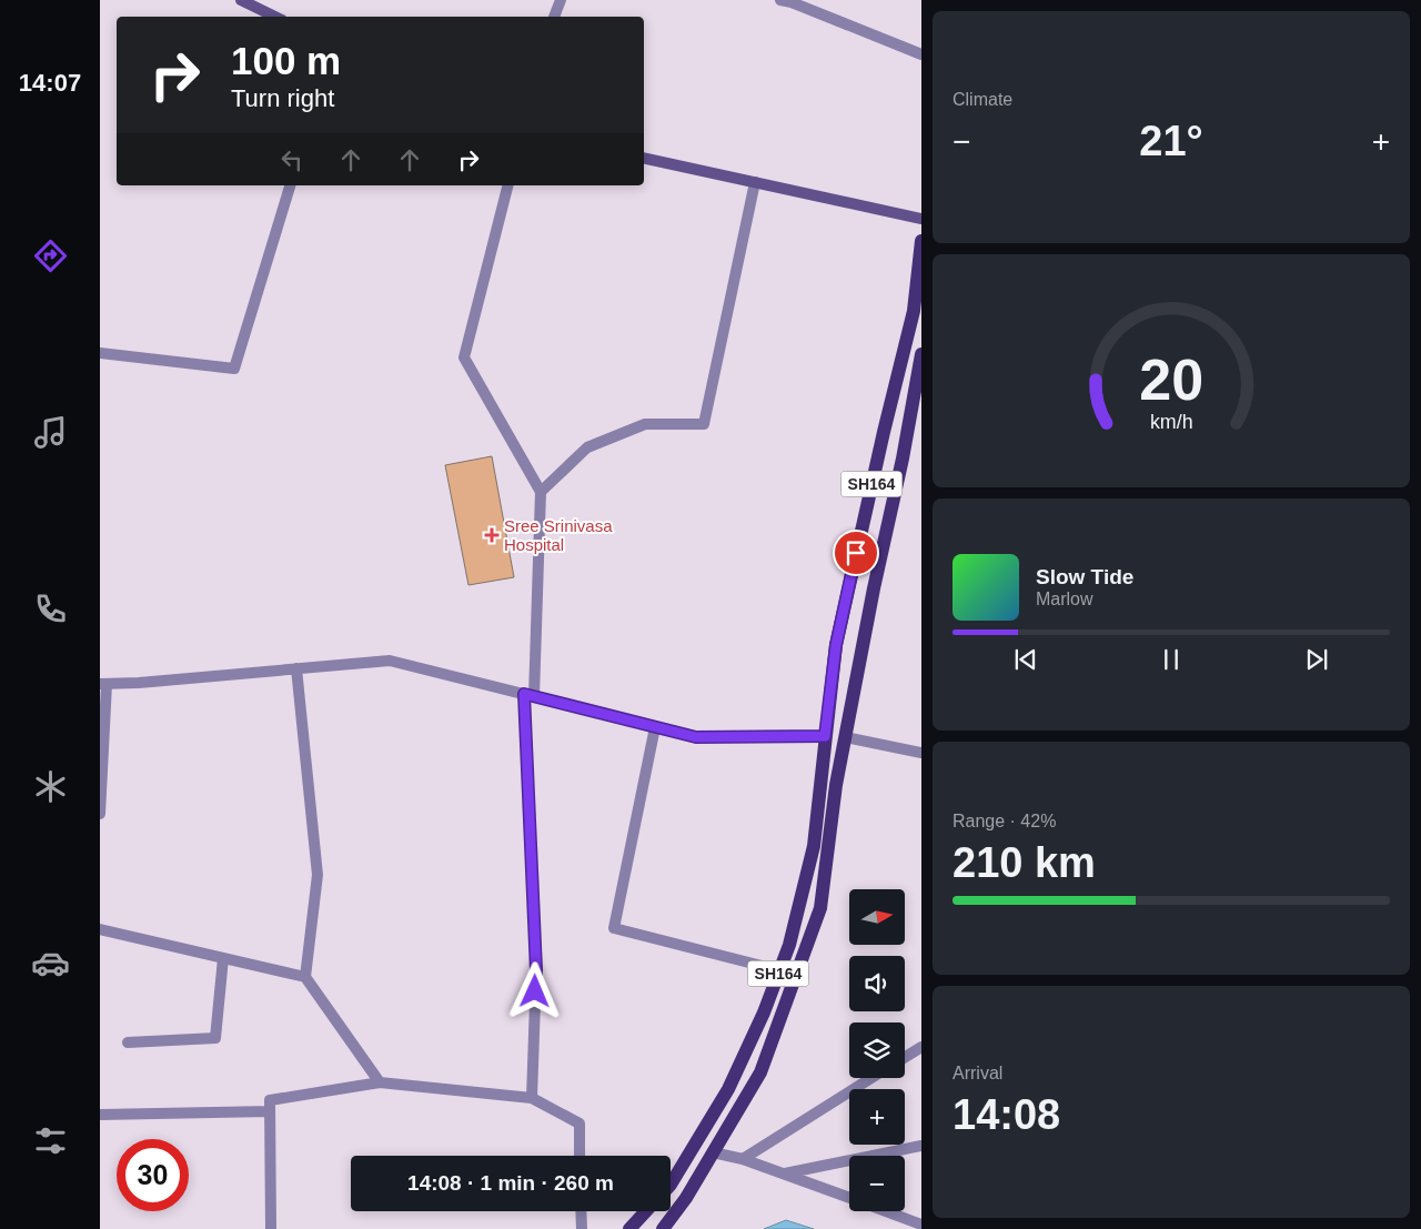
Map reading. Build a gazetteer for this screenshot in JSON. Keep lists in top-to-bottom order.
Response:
{
  "streets": {
    "main road": ["SH164"]
  },
  "places": {
    "health": ["Sree Srinivasa Hospital"]
  },
  "north": "right",
  "page": {
    "tabs": "14:07",
    "tile": [
      "Climate",
      ["Range · 42%", "210 km"],
      ["Arrival", "14:08"]
    ],
    "turn": ["100 m", "Turn right"],
    "heat": ["−", "21°", "+"],
    "song": ["Slow Tide", "Marlow"],
    "map_buttons": ["+", "−"],
    "limit": "30",
    "trip": "14:08 · 1 min · 260 m",
    "gauge": ["20", "km/h"]
  }
}
